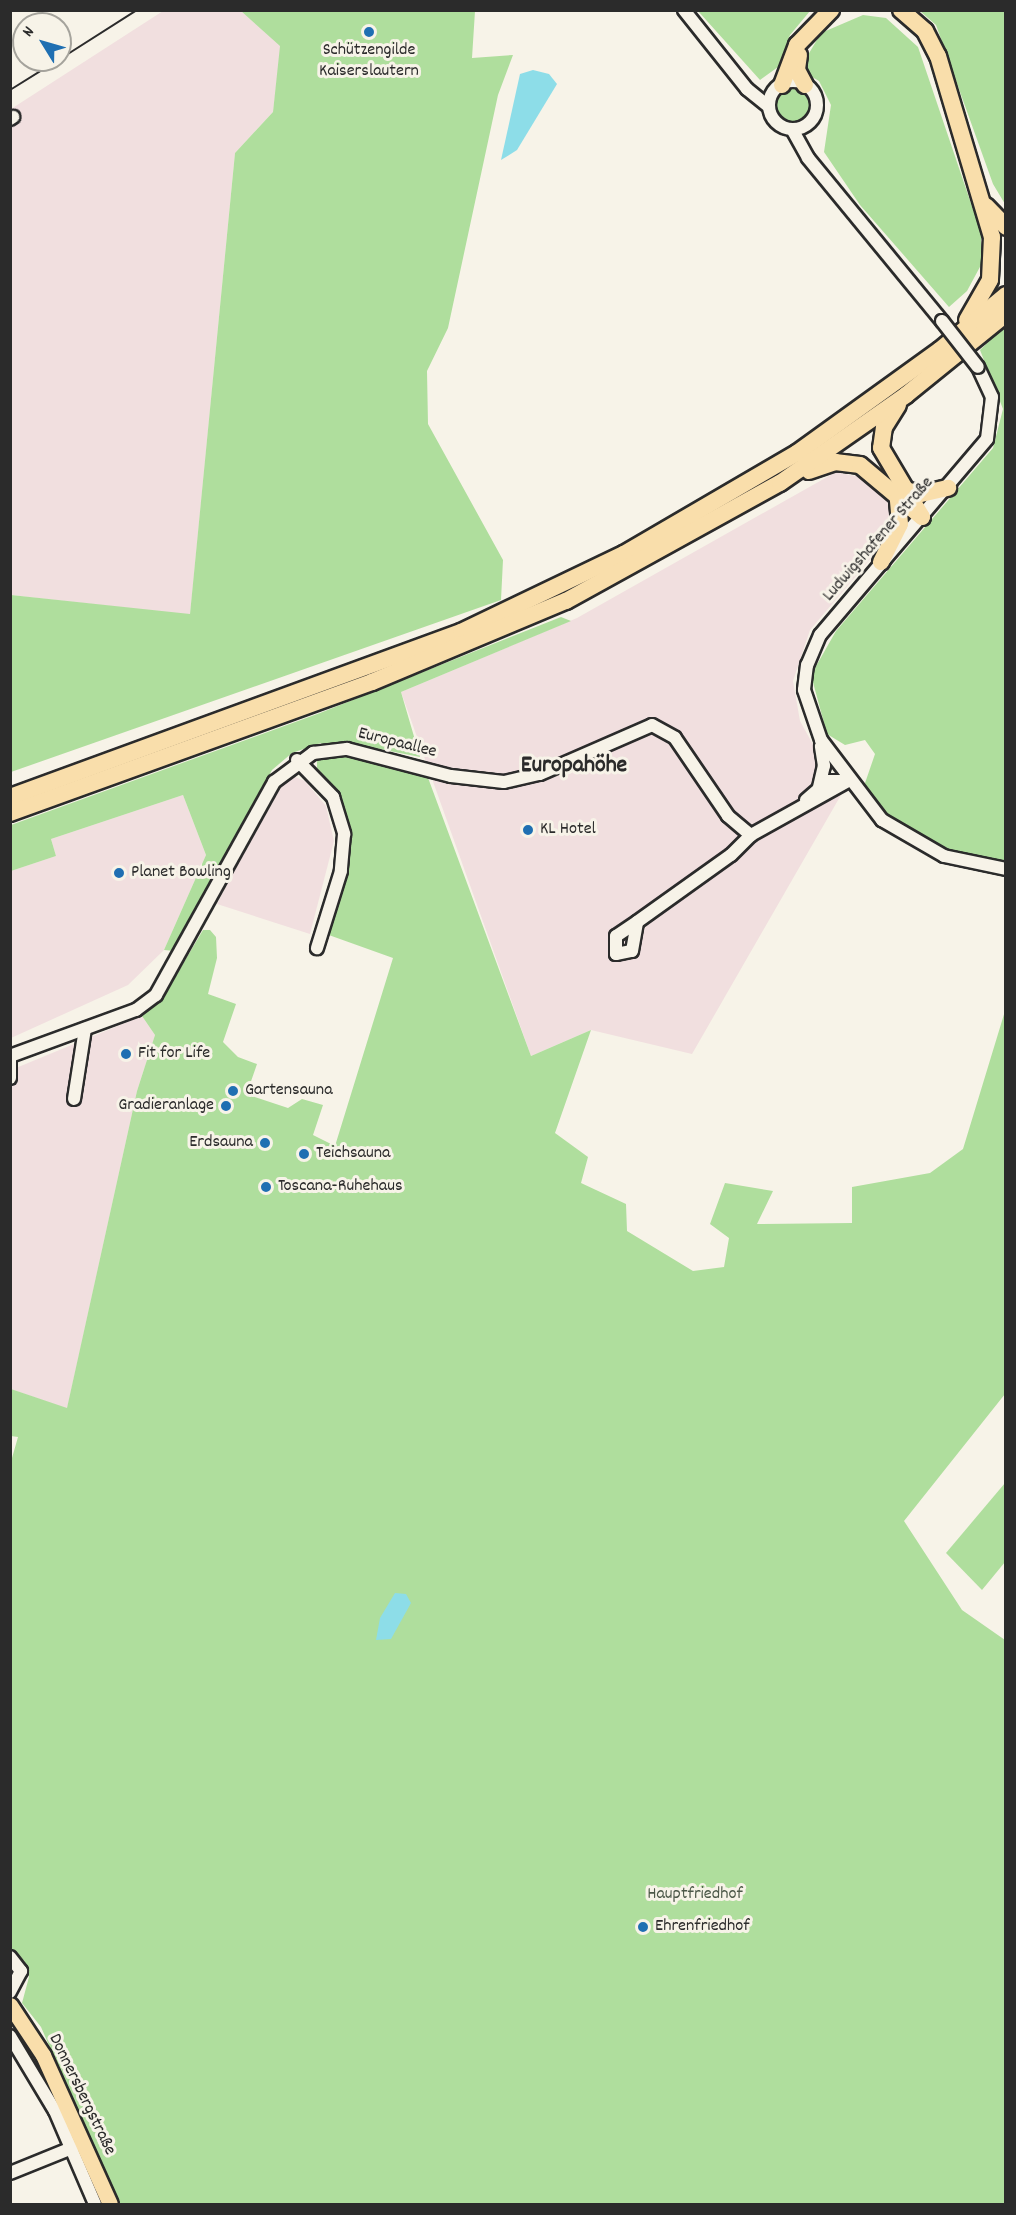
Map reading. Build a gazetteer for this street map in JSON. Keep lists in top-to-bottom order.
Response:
{
  "streets": {
    "main road": ["Donnersbergstraße"],
    "street": ["Ludwigshafener Straße", "Europaallee"]
  },
  "districts": ["Europahöhe"],
  "parks": ["Hauptfriedhof"],
  "places": [
    "Schützengilde Kaiserslautern",
    "KL Hotel",
    "Planet Bowling",
    "Fit for Life",
    "Gartensauna",
    "Gradieranlage",
    "Erdsauna",
    "Teichsauna",
    "Toscana-Ruhehaus",
    "Ehrenfriedhof"
  ],
  "north": "top left"
}
